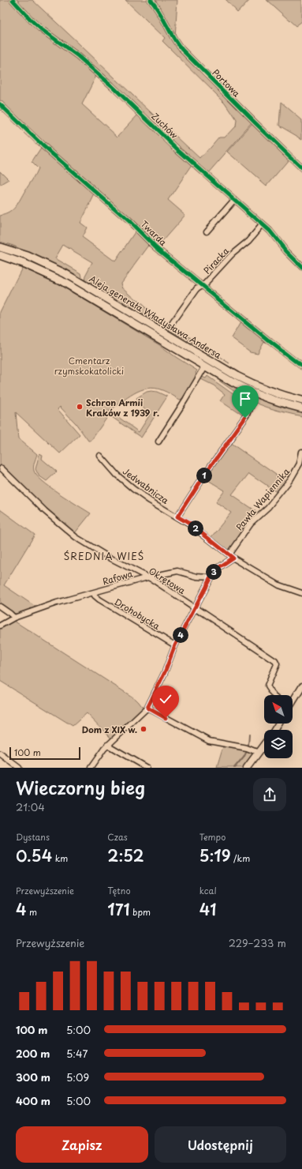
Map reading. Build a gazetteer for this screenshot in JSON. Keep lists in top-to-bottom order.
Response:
{
  "streets": {
    "main road": ["Aleja generała Władysława Andersa"],
    "street": [
      "Portowa",
      "Zuchów",
      "Twarda",
      "Piracka",
      "Jedwabnicza",
      "Pawła Wapiennika",
      "Rafowa",
      "Okrętowa",
      "Drohobycka"
    ]
  },
  "crossings": [
    ["Zuchów", "Piracka"],
    ["Twarda", "Piracka"],
    ["Jedwabnicza", "Pawła Wapiennika"],
    ["Rafowa", "Okrętowa"],
    ["Rafowa", "Drohobycka"]
  ],
  "districts": ["ŚREDNIA WIEŚ"],
  "parks": ["Cmentarz rzymskokatolicki"],
  "places": ["Schron Armii Kraków z 1939 r.", "Dom z XIX w."],
  "scale_bar": "100 m",
  "north": "top left",
  "page": {
    "pins": [
      "1",
      "2",
      "3",
      "4"
    ],
    "scale": "100 m",
    "heading": ["Wieczorny bieg", "21:04"],
    "stats": [
      ["Dystans", "0.54 km"],
      ["Czas", "2:52"],
      ["Tempo", "5:19 /km"],
      ["Przewyższenie", "4 m"],
      ["Tętno", "171 bpm"],
      ["kcal", "41"]
    ],
    "chart": ["Przewyższenie", "229–233 m"],
    "list": [
      {
        "name": "100 m",
        "note": "5:00"
      },
      {
        "name": "200 m",
        "note": "5:47"
      },
      {
        "name": "300 m",
        "note": "5:09"
      },
      {
        "name": "400 m",
        "note": "5:00"
      }
    ],
    "buttons": ["Zapisz", "Udostępnij"]
  }
}
